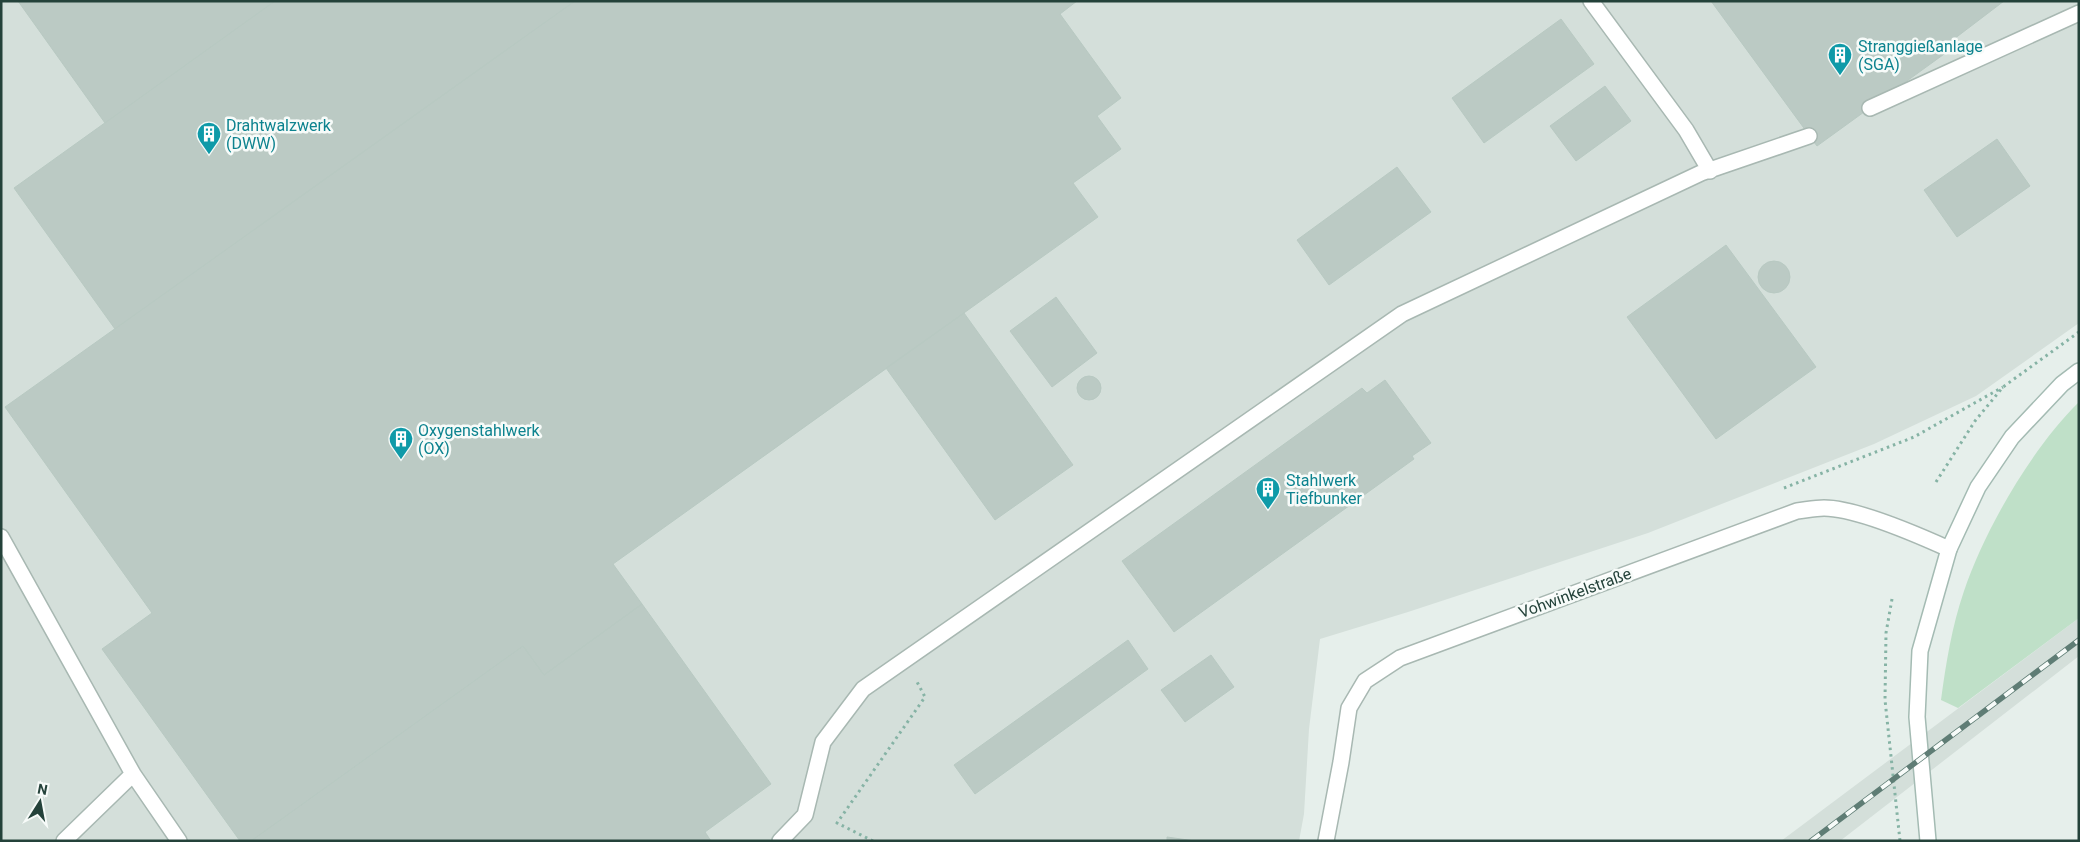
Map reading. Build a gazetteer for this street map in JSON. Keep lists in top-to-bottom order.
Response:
{
  "streets": {
    "street": ["Vohwinkelstraße"]
  },
  "places": {
    "building": [
      "Stranggießanlage (SGA)",
      "Drahtwalzwerk (DWW)",
      "Oxygenstahlwerk (OX)",
      "Stahlwerk Tiefbunker"
    ]
  },
  "north": "top"
}
